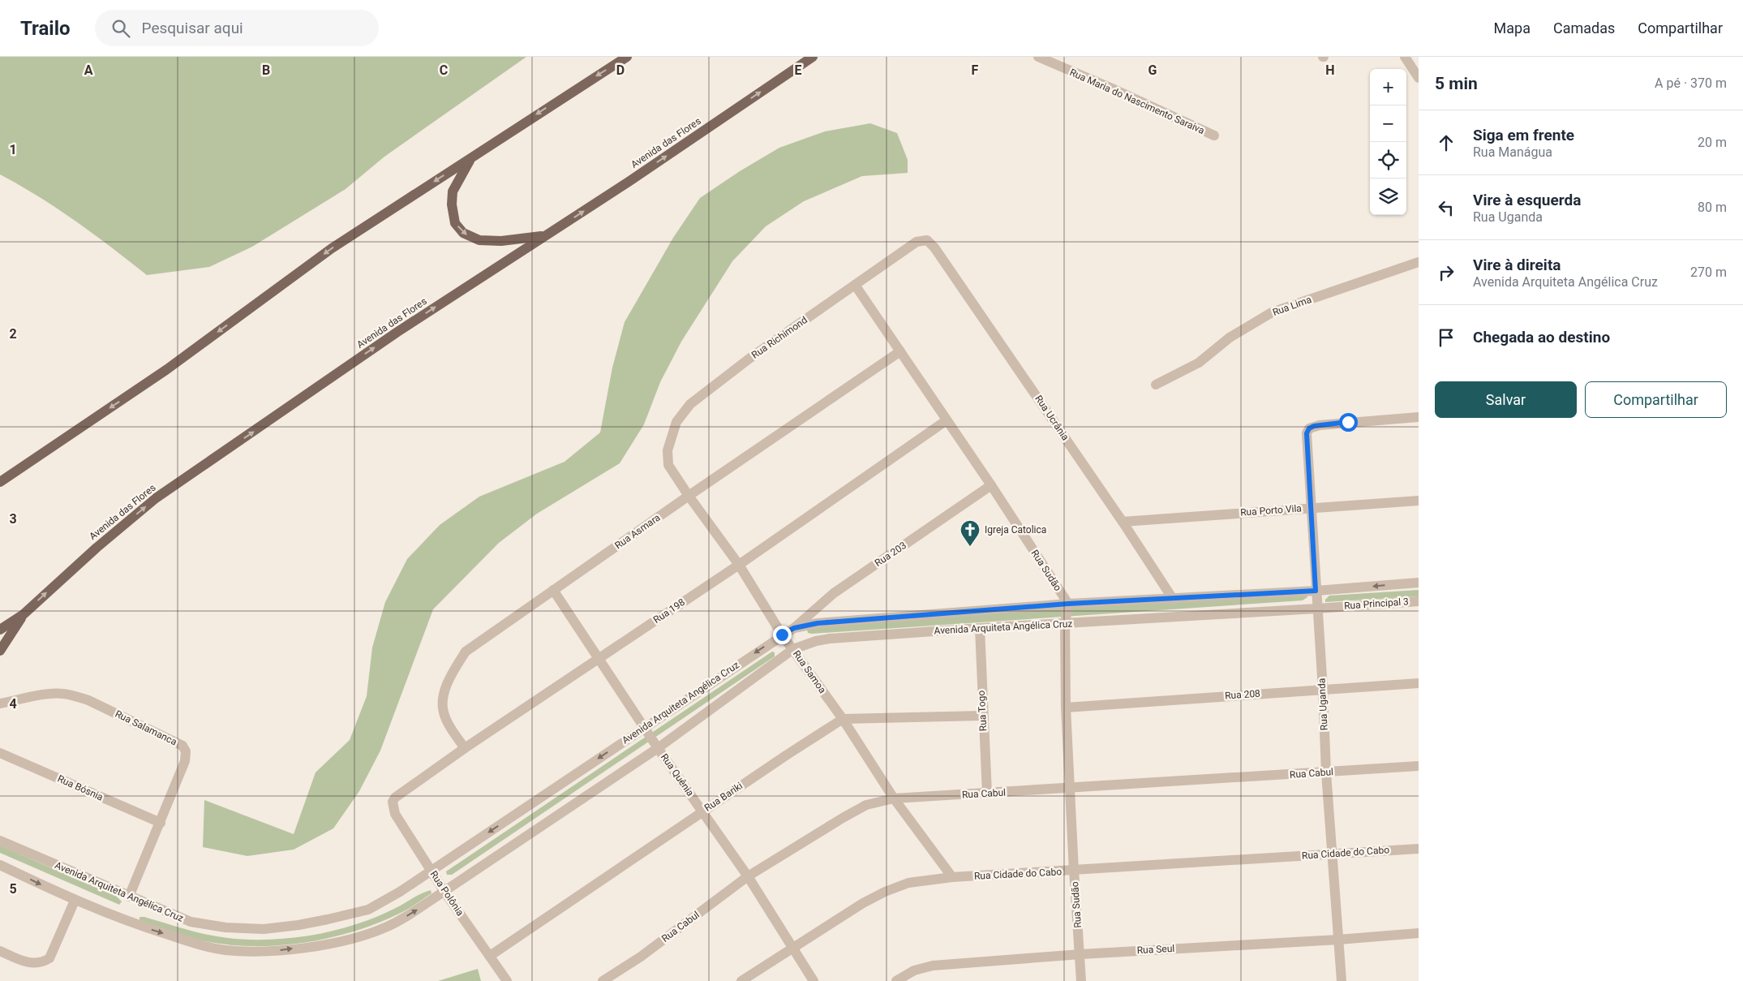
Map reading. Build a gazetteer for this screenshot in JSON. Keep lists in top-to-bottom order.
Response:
{
  "streets": {
    "main road": ["Avenida das Flores"],
    "street": [
      "Rua Maria do Nascimento Saraiva",
      "Rua Lima",
      "Rua Richimond",
      "Rua Ucrânia",
      "Rua Porto Vila",
      "Rua Asmara",
      "Rua 203",
      "Rua Sudão",
      "Rua Principal 3",
      "Rua 198",
      "Avenida Arquiteta Angélica Cruz",
      "Rua Samoa",
      "Rua 208",
      "Rua Uganda",
      "Rua Togo",
      "Rua Salamanca",
      "Rua Cabul",
      "Rua Quênia",
      "Rua Bósnia",
      "Rua Bariki",
      "Rua Cidade do Cabo",
      "Rua Polônia",
      "Rua Seul"
    ]
  },
  "crossings": [
    ["Rua Richimond", "Rua Ucrânia"],
    ["Rua Richimond", "Rua Sudão"],
    ["Rua Richimond", "Rua Samoa"],
    ["Rua Ucrânia", "Rua Porto Vila"],
    ["Rua Ucrânia", "Avenida Arquiteta Angélica Cruz"],
    ["Rua Porto Vila", "Rua Uganda"],
    ["Rua Asmara", "Rua Sudão"],
    ["Rua Asmara", "Rua 198"],
    ["Rua Asmara", "Rua Samoa"],
    ["Rua Asmara", "Rua Quênia"],
    ["Rua 203", "Rua Sudão"],
    ["Rua 203", "Avenida Arquiteta Angélica Cruz"],
    ["Rua Sudão", "Rua 198"],
    ["Rua Sudão", "Avenida Arquiteta Angélica Cruz"],
    ["Rua Sudão", "Rua 208"],
    ["Rua Sudão", "Rua Cabul"],
    ["Rua Sudão", "Rua Cidade do Cabo"],
    ["Rua Sudão", "Rua Seul"],
    ["Rua Principal 3", "Avenida Arquiteta Angélica Cruz"],
    ["Rua 198", "Rua Samoa"],
    ["Rua 198", "Rua Quênia"],
    ["Rua 198", "Rua Polônia"],
    ["Avenida Arquiteta Angélica Cruz", "Rua Samoa"],
    ["Avenida Arquiteta Angélica Cruz", "Rua Uganda"],
    ["Avenida Arquiteta Angélica Cruz", "Rua Togo"],
    ["Avenida Arquiteta Angélica Cruz", "Rua Salamanca"],
    ["Avenida Arquiteta Angélica Cruz", "Rua Quênia"],
    ["Avenida Arquiteta Angélica Cruz", "Rua Polônia"],
    ["Rua Samoa", "Rua Cabul"],
    ["Rua Samoa", "Rua Bariki"],
    ["Rua Samoa", "Rua Cidade do Cabo"],
    ["Rua 208", "Rua Uganda"],
    ["Rua Uganda", "Rua Cabul"],
    ["Rua Uganda", "Rua Cidade do Cabo"],
    ["Rua Uganda", "Rua Seul"],
    ["Rua Togo", "Rua Cabul"],
    ["Rua Salamanca", "Rua Bósnia"],
    ["Rua Cabul", "Rua Quênia"],
    ["Rua Quênia", "Rua Bariki"],
    ["Rua Quênia", "Rua Cidade do Cabo"],
    ["Rua Bariki", "Rua Polônia"]
  ],
  "one_way": ["Avenida das Flores"],
  "places": {
    "church": ["Igreja Catolica"]
  },
  "page": {
    "header": "Trailo",
    "search": "Pesquisar aqui",
    "nav": ["Mapa", "Camadas", "Compartilhar"],
    "heading": ["5 min", "A pé · 370 m"],
    "map_buttons": ["+", "−"],
    "list": [
      ["Siga em frente", "Rua Manágua", "20 m"],
      ["Vire à esquerda", "Rua Uganda", "80 m"],
      ["Vire à direita", "Avenida Arquiteta Angélica Cruz", "270 m"],
      "Chegada ao destino"
    ],
    "buttons": ["Salvar", "Compartilhar"]
  },
  "grid": {
    "columns": [
      "A",
      "B",
      "C",
      "D",
      "E",
      "F",
      "G",
      "H"
    ],
    "rows": [
      "1",
      "2",
      "3",
      "4",
      "5"
    ]
  }
}
